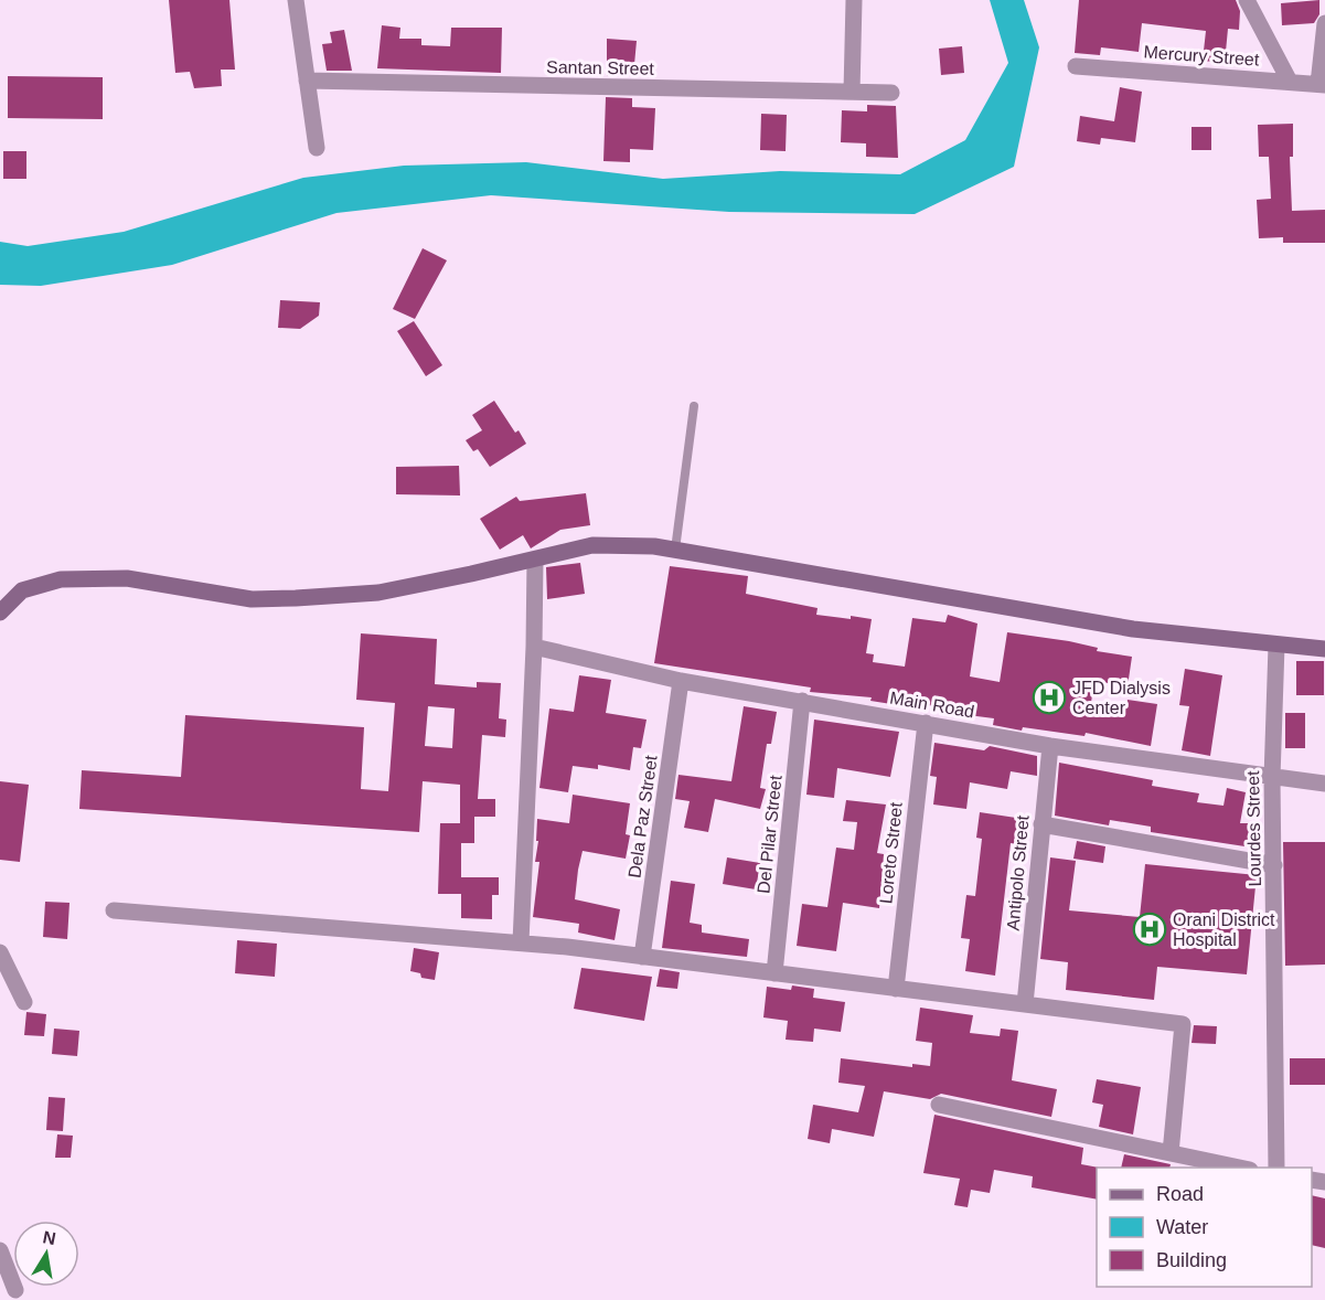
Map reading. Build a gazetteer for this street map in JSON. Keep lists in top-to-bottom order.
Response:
{
  "streets": {
    "street": [
      "Mercury Street",
      "Santan Street",
      "Main Road",
      "Dela Paz Street",
      "Lourdes Street",
      "Del Pilar Street",
      "Loreto Street",
      "Antipolo Street"
    ]
  },
  "crossings": [
    ["Main Road", "Dela Paz Street"],
    ["Main Road", "Lourdes Street"],
    ["Main Road", "Del Pilar Street"],
    ["Main Road", "Loreto Street"],
    ["Main Road", "Antipolo Street"]
  ],
  "places": {
    "hospital": ["JFD Dialysis Center", "Orani District Hospital"]
  },
  "legend": ["Road", "Water", "Building"],
  "north": "top"
}
